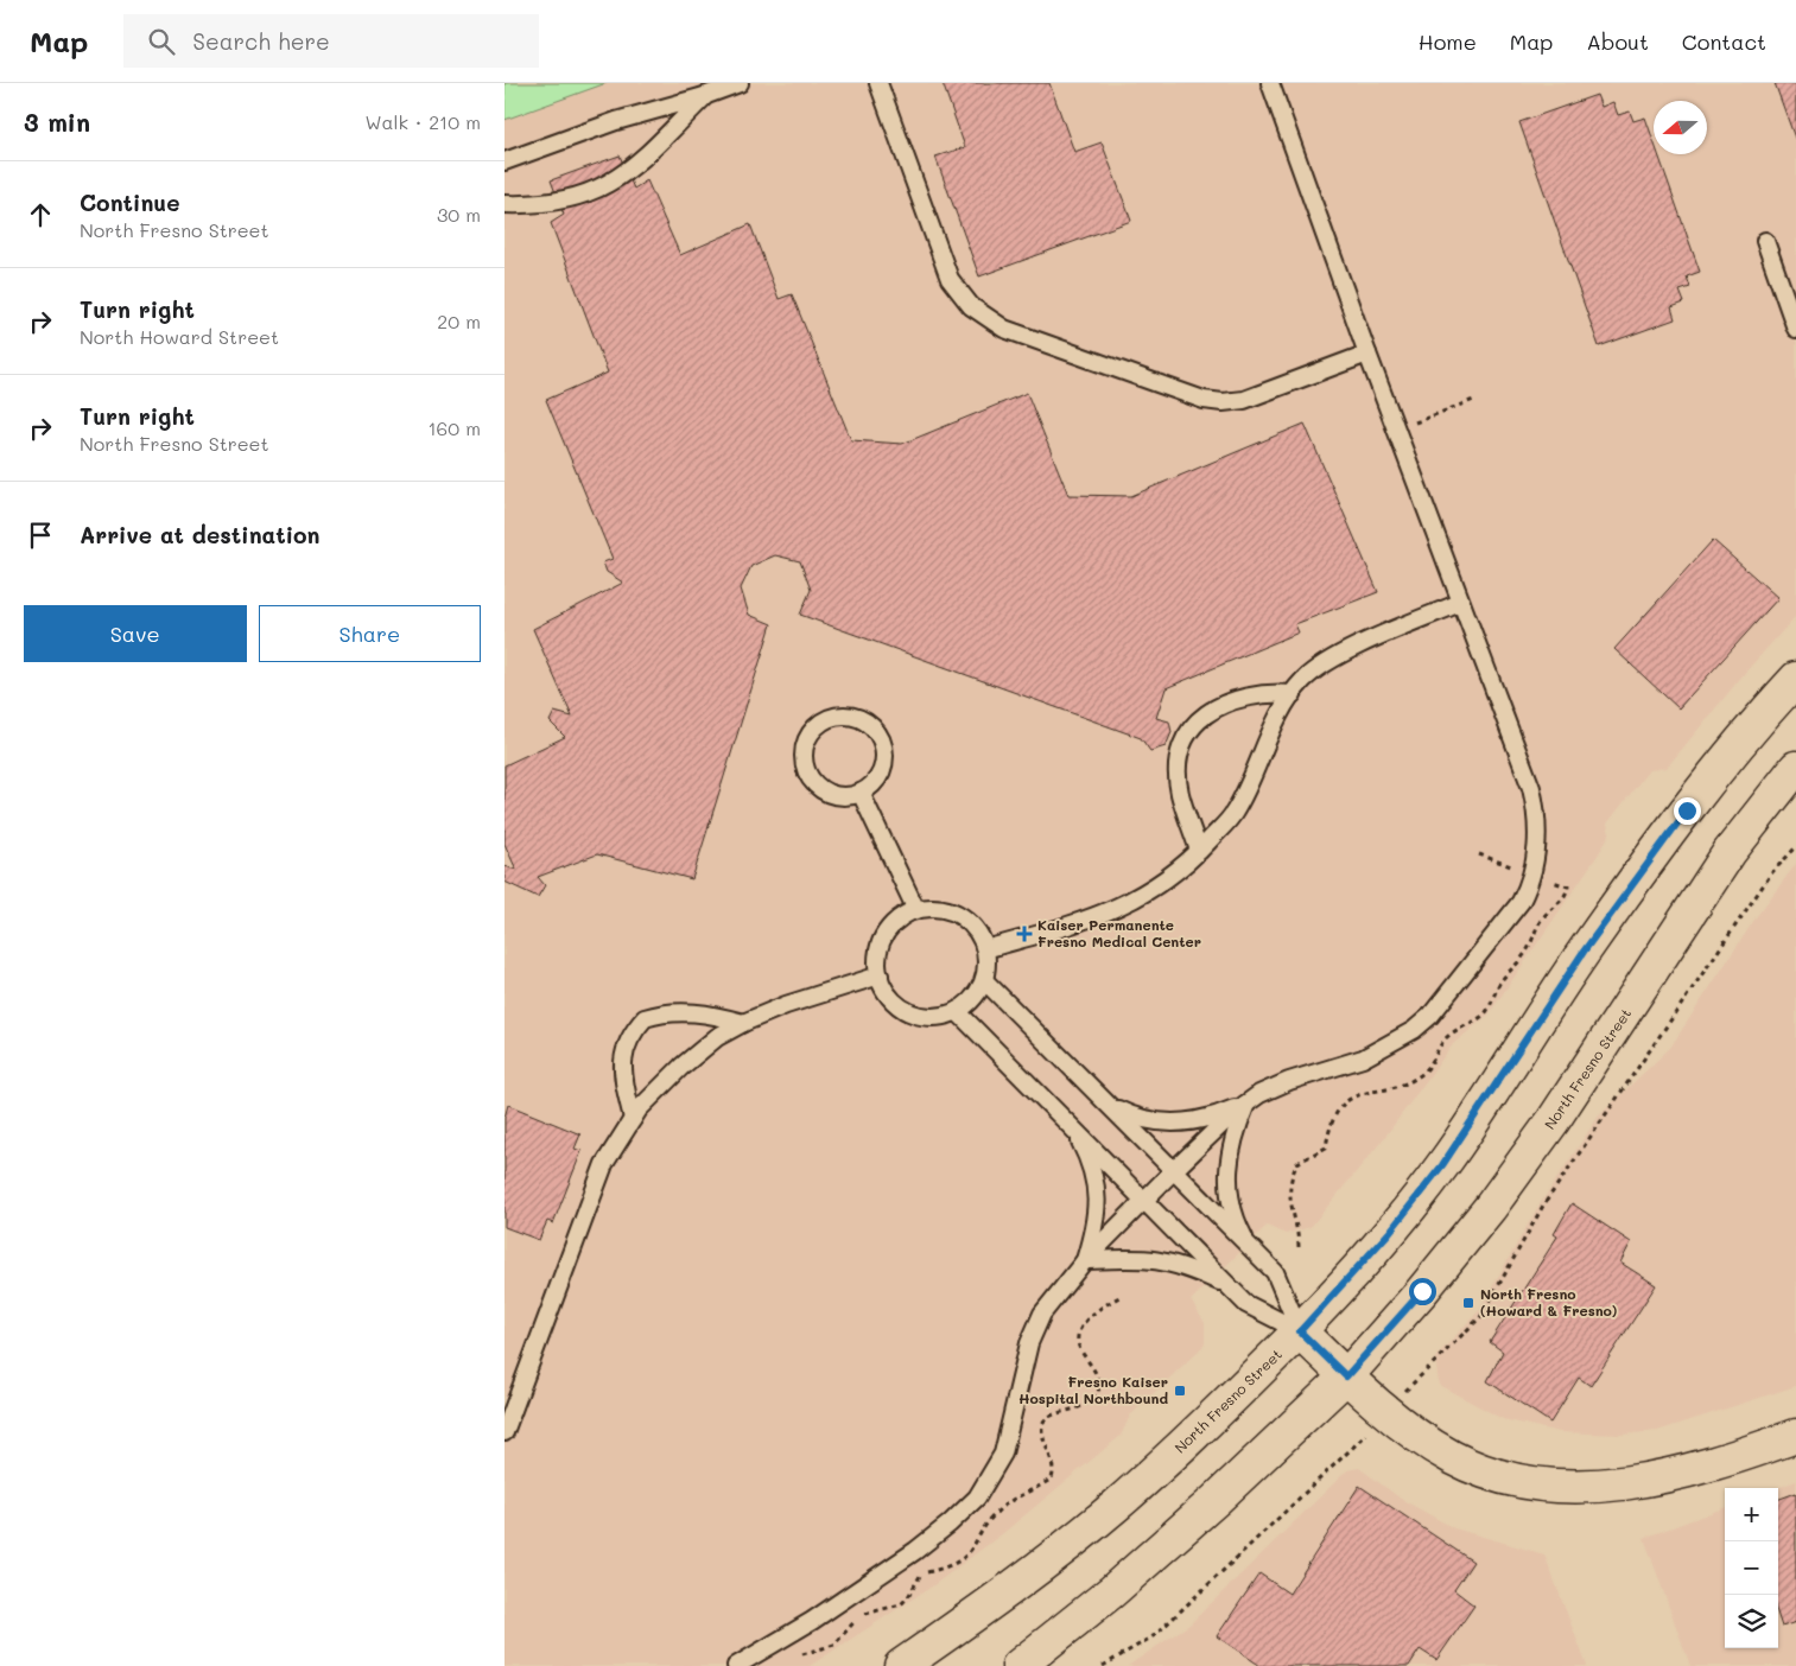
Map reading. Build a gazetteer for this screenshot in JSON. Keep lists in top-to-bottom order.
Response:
{
  "streets": {
    "main road": ["North Fresno Street"]
  },
  "places": {
    "health": ["Kaiser Permanente Fresno Medical Center"],
    "transit": ["North Fresno (Howard & Fresno)", "Fresno Kaiser Hospital Northbound"]
  },
  "north": "left",
  "page": {
    "header": "Map",
    "search": "Search here",
    "nav": [
      "Home",
      "Map",
      "About",
      "Contact"
    ],
    "heading": ["3 min", "Walk · 210 m"],
    "list": [
      ["Continue", "North Fresno Street", "30 m"],
      ["Turn right", "North Howard Street", "20 m"],
      ["Turn right", "North Fresno Street", "160 m"],
      "Arrive at destination"
    ],
    "buttons": ["Save", "Share"],
    "map_buttons": ["+", "−"]
  }
}
